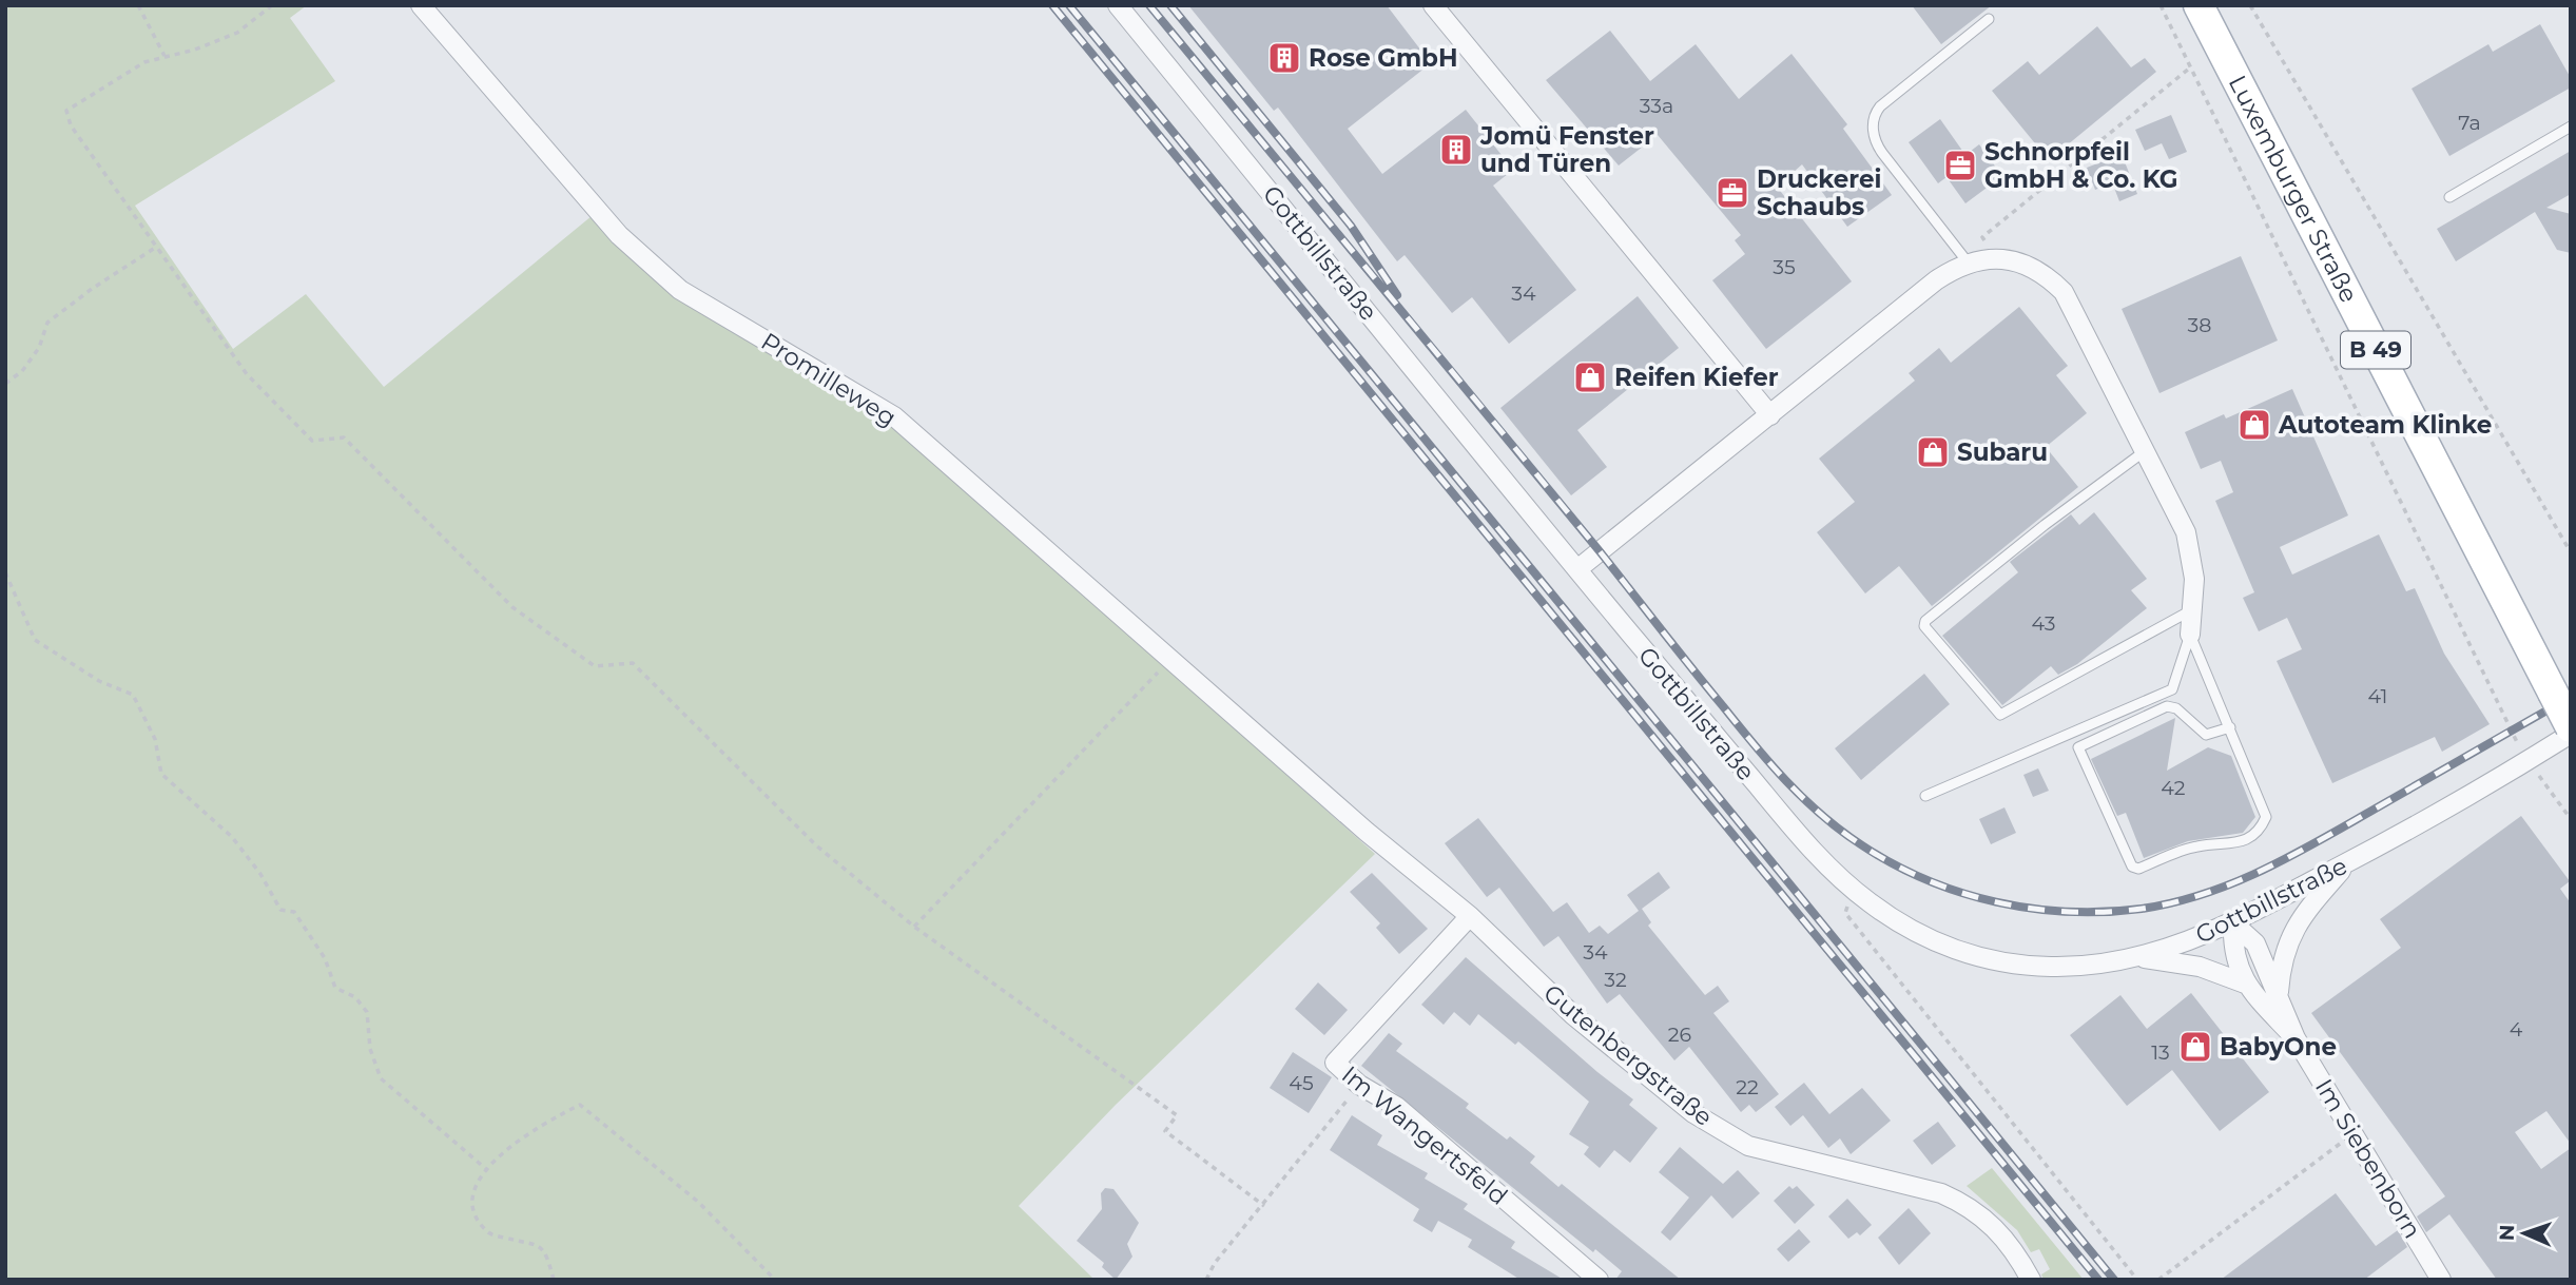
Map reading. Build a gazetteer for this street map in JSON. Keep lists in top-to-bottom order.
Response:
{
  "streets": {
    "main road": ["Luxemburger Straße", "B 49"],
    "street": [
      "Gottbillstraße",
      "Promilleweg",
      "Gutenbergstraße",
      "Im Wangertsfeld",
      "Im Siebenborn"
    ]
  },
  "crossings": [
    ["Gottbillstraße", "Im Siebenborn"],
    ["Promilleweg", "Gutenbergstraße"],
    ["Gutenbergstraße", "Im Wangertsfeld"]
  ],
  "places": {
    "building": ["Rose GmbH", "Jomü Fenster und Türen"],
    "office": ["Schnorpfeil GmbH & Co. KG", "Druckerei Schaubs"],
    "shop": [
      "Reifen Kiefer",
      "Autoteam Klinke",
      "Subaru",
      "BabyOne"
    ]
  },
  "house_numbers": [
    "33a",
    "7a",
    "35",
    "34",
    "38",
    "43",
    "41",
    "42",
    "34",
    "32",
    "4",
    "26",
    "13",
    "45",
    "22"
  ],
  "north": "left"
}
